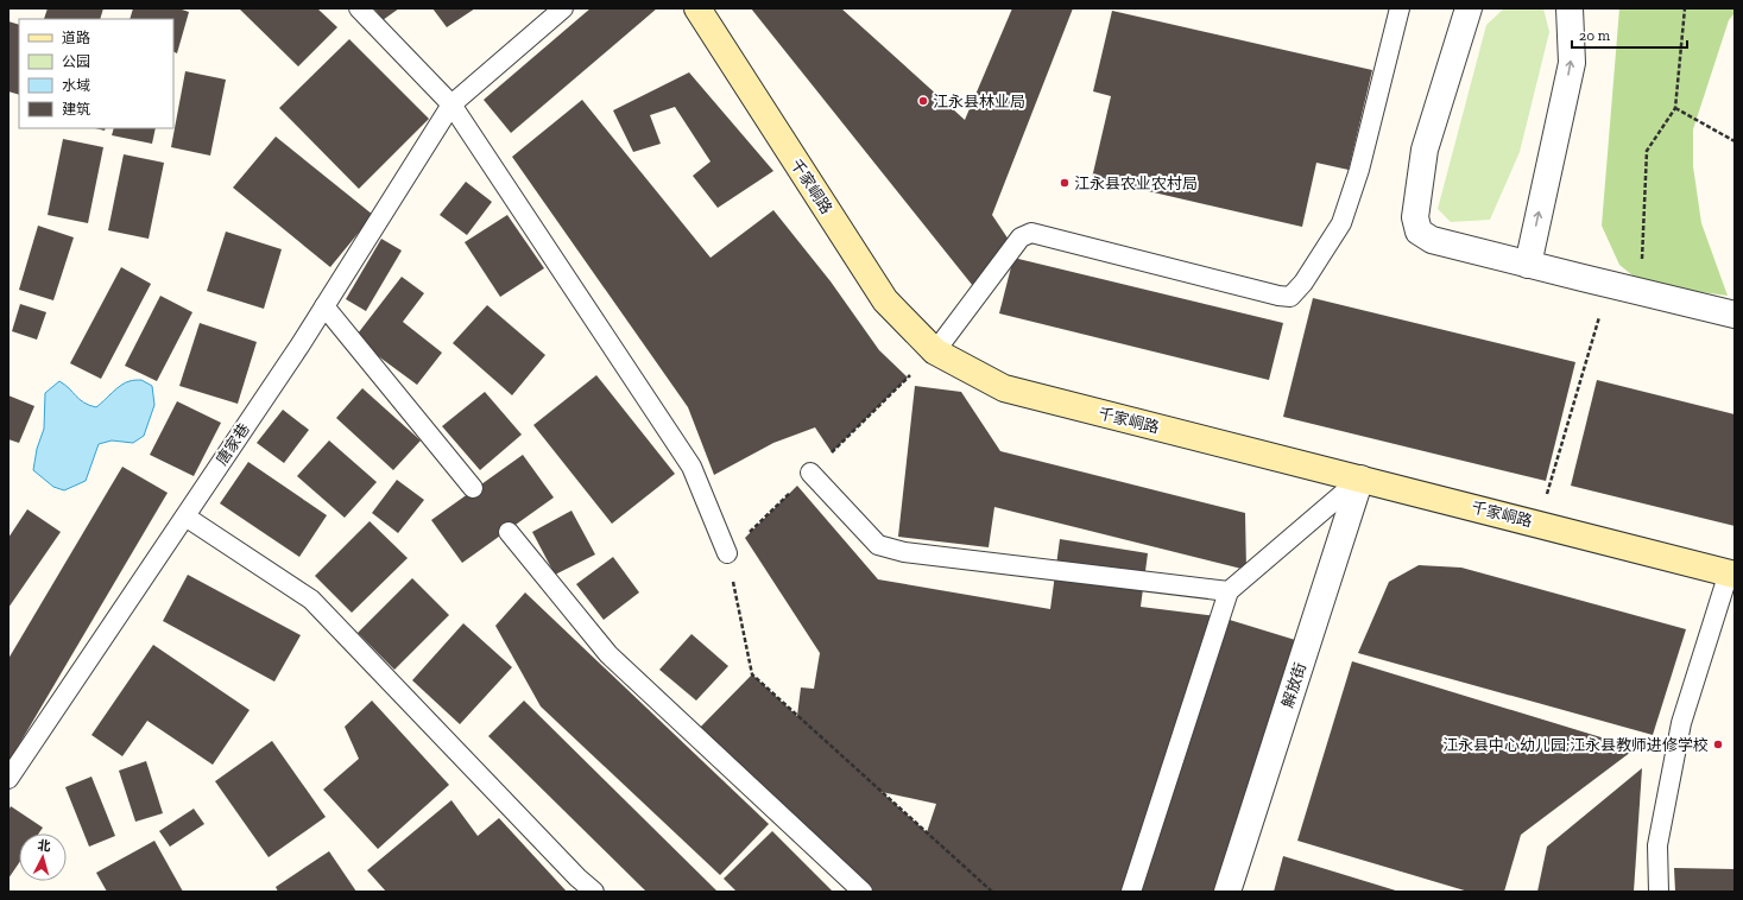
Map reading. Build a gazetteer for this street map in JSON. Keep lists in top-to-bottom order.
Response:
{
  "streets": {
    "main road": ["千家峒路"],
    "street": ["解放街"],
    "lane": ["唐家巷"]
  },
  "crossings": [
    ["千家峒路", "解放街"]
  ],
  "places": ["江永县林业局", "江永县农业农村局", "江永县中心幼儿园;江永县教师进修学校"],
  "legend": [
    "道路",
    "公园",
    "水域",
    "建筑"
  ],
  "scale_bar": "20 m",
  "north": "top"
}
